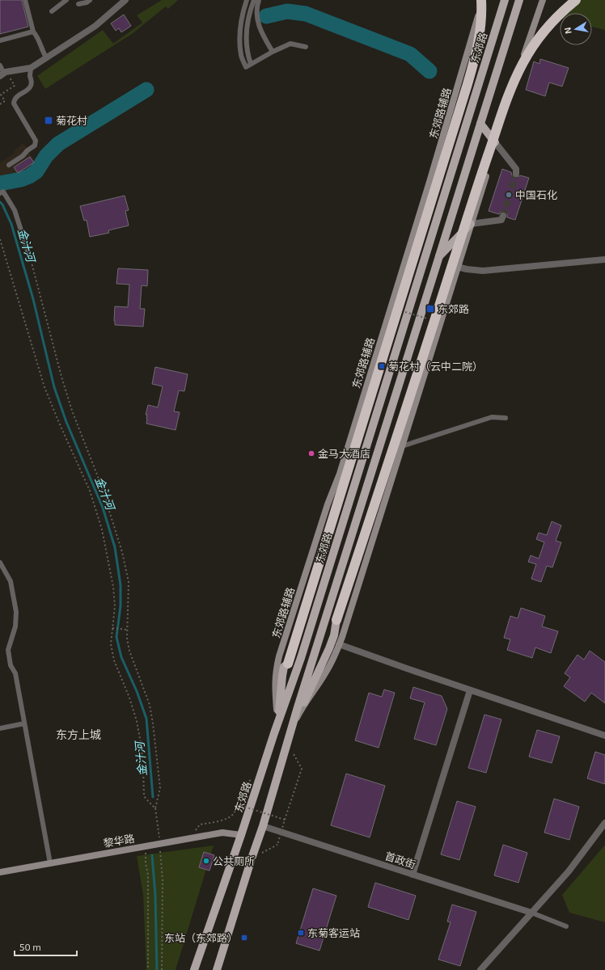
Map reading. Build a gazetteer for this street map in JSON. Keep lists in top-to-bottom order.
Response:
{
  "streets": {
    "main road": ["东郊路", "东郊路辅路", "黎华路"],
    "street": ["首政街"]
  },
  "crossings": [
    ["东郊路", "东郊路辅路"],
    ["东郊路", "黎华路"]
  ],
  "districts": ["东方上城"],
  "water": ["金汁河"],
  "places": {
    "transit": [
      "菊花村",
      "东郊路",
      "菊花村（云中二院）",
      "东菊客运站",
      "东站（东郊路）"
    ],
    "other": ["中国石化", "金马大酒店", "公共厕所"]
  },
  "scale_bar": "50 m",
  "north": "left"
}
